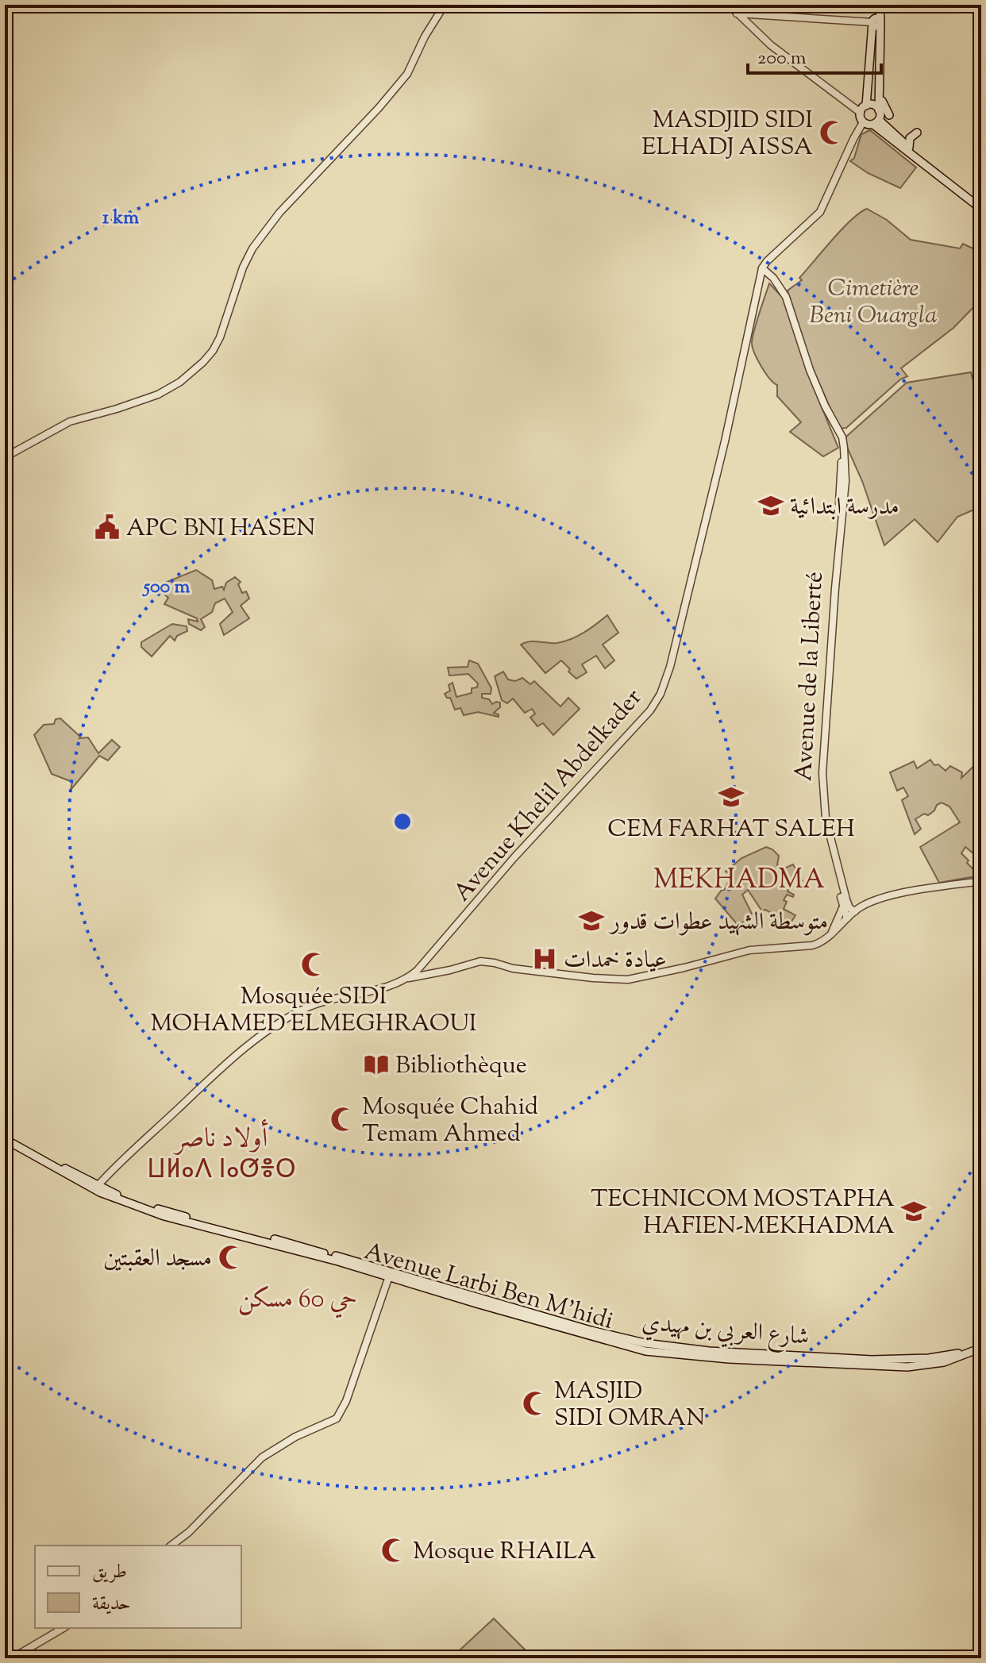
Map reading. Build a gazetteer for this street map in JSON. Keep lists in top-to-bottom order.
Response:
{
  "streets": {
    "main road": ["شارع العربي بن مهيدي"],
    "street": ["Avenue de la Liberté", "Avenue Khelil Abdelkader"]
  },
  "crossings": [
    ["Avenue de la Liberté", "Avenue Khelil Abdelkader"],
    ["Avenue Khelil Abdelkader", "شارع العربي بن مهيدي"]
  ],
  "districts": ["MEKHADMA", "أولاد ناصر ⵡⵍⴰⴷ ⵏⴰⵚⴻⵔ", "حي 60 مسكن"],
  "parks": ["Cimetière Beni Ouargla"],
  "places": {
    "mosque": [
      "MASDJID SIDI ELHADJ AISSA",
      "Mosquée SIDI MOHAMED ELMEGHRAOUI",
      "Mosquée Chahid Temam Ahmed",
      "مسجد العقبتين",
      "MASJID SIDI OMRAN",
      "Mosque RHAILA"
    ],
    "school or university": [
      "مدرسة ابتدائية",
      "CEM FARHAT SALEH",
      "متوسطة الشهيد عطوات قدور",
      "TECHNICOM MOSTAPHA HAFIEN-MEKHADMA"
    ],
    "public building": ["APC BNI HASEN"],
    "hospital": ["عيادة خمدات"],
    "library": ["Bibliothèque"]
  },
  "legend": ["طريق", "حديقة"],
  "scale_bar": "200 m",
  "rings": ["1 km", "500 m"]
}
